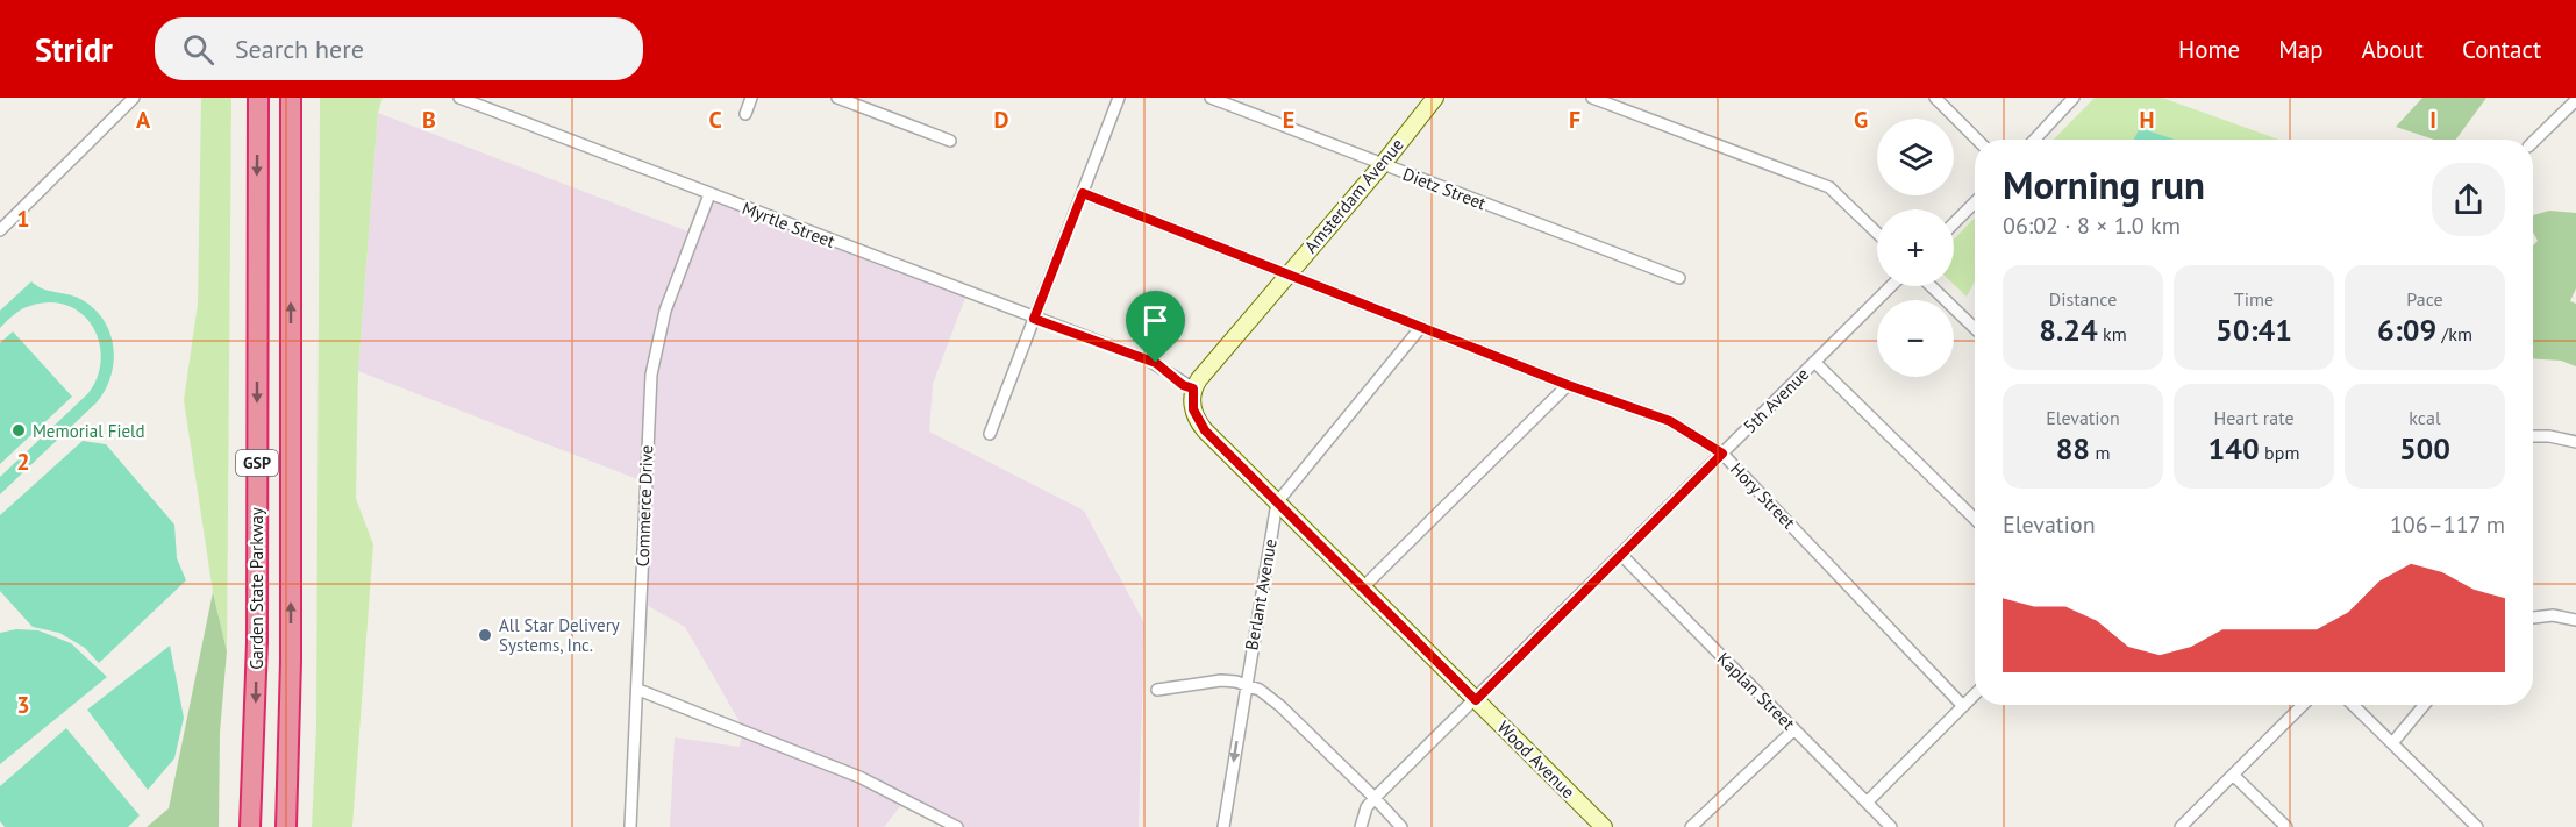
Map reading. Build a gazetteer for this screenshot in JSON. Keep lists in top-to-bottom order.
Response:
{
  "streets": {
    "highway": ["GSP", "Garden State Parkway"],
    "main road": ["Amsterdam Avenue", "Wood Avenue"],
    "street": [
      "Dietz Street",
      "Myrtle Street",
      "5th Avenue",
      "Hory Street",
      "Commerce Drive",
      "Berlant Avenue",
      "Kaplan Street"
    ]
  },
  "crossings": [
    ["Dietz Street", "Amsterdam Avenue"],
    ["Amsterdam Avenue", "Myrtle Street"],
    ["Amsterdam Avenue", "Hory Street"],
    ["Amsterdam Avenue", "Wood Avenue"],
    ["Myrtle Street", "Commerce Drive"],
    ["Myrtle Street", "Wood Avenue"],
    ["5th Avenue", "Hory Street"],
    ["5th Avenue", "Kaplan Street"],
    ["5th Avenue", "Wood Avenue"],
    ["Hory Street", "Berlant Avenue"],
    ["Berlant Avenue", "Wood Avenue"]
  ],
  "places": ["Memorial Field", "All Star Delivery Systems, Inc."],
  "page": {
    "header": "Stridr",
    "search": "Search here",
    "nav": [
      "Home",
      "Map",
      "About",
      "Contact"
    ],
    "map_buttons": ["+", "−"],
    "heading": ["Morning run", "06:02 · 8 × 1.0 km"],
    "stats": [
      ["Distance", "8.24 km"],
      ["Time", "50:41"],
      ["Pace", "6:09 /km"],
      ["Elevation", "88 m"],
      ["Heart rate", "140 bpm"],
      ["kcal", "500"]
    ],
    "chart": ["Elevation", "106–117 m"]
  },
  "grid": {
    "columns": [
      "A",
      "B",
      "C",
      "D",
      "E",
      "F",
      "G",
      "H",
      "I"
    ],
    "rows": ["1", "2", "3"]
  }
}
